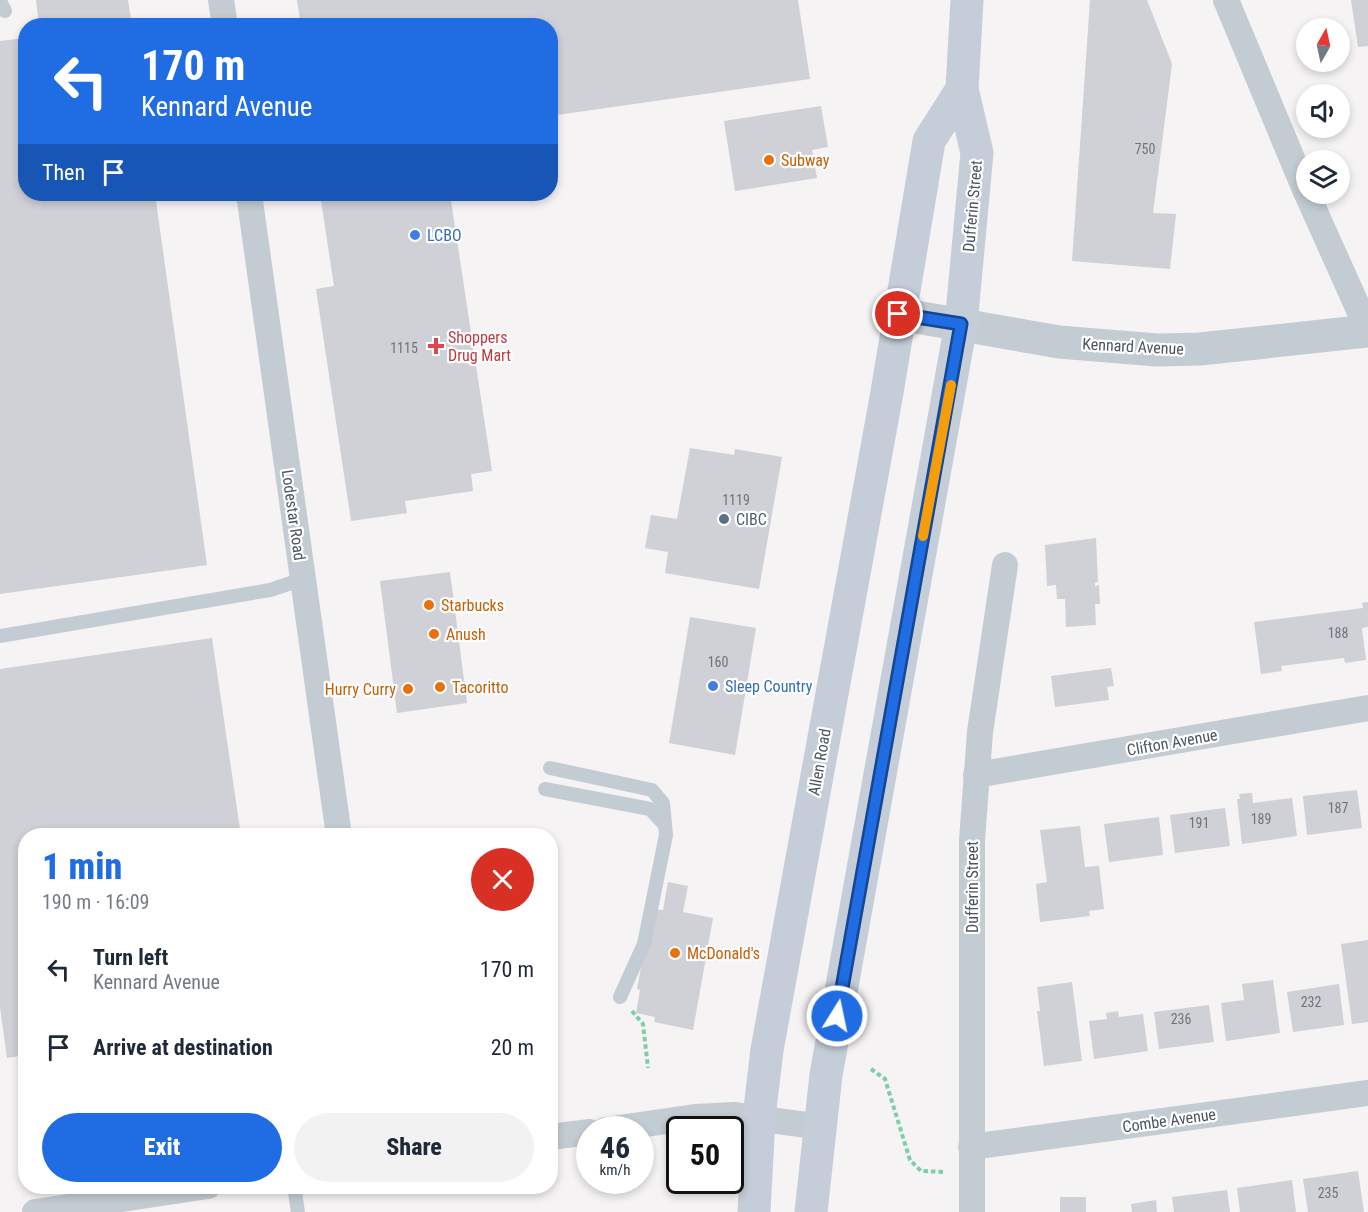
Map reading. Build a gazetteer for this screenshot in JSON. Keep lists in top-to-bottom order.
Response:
{
  "streets": {
    "main road": ["Dufferin Street", "Allen Road"],
    "street": [
      "Kennard Avenue",
      "Lodestar Road",
      "Clifton Avenue",
      "Combe Avenue"
    ]
  },
  "crossings": [
    ["Dufferin Street", "Kennard Avenue"],
    ["Dufferin Street", "Clifton Avenue"],
    ["Dufferin Street", "Allen Road"],
    ["Dufferin Street", "Combe Avenue"],
    ["Kennard Avenue", "Allen Road"]
  ],
  "places": {
    "other": [
      "Subway",
      "LCBO",
      "CIBC",
      "Starbucks",
      "Anush",
      "Sleep Country",
      "Tacoritto",
      "Hurry Curry",
      "McDonald's"
    ],
    "health": ["Shoppers Drug Mart"]
  },
  "house_numbers": [
    "750",
    "1115",
    "1119",
    "188",
    "160",
    "187",
    "189",
    "191",
    "232",
    "236",
    "235"
  ],
  "north": "top",
  "page": {
    "turn": ["170 m", "Kennard Avenue"],
    "then": "Then",
    "heading": ["1 min", "190 m · 16:09"],
    "list": [
      {
        "name": "Turn left",
        "note": "Kennard Avenue",
        "value": "170 m"
      },
      {
        "name": "Arrive at destination",
        "value": "20 m"
      }
    ],
    "buttons": ["Exit", "Share"],
    "speed": "46 km/h",
    "limit": "50"
  }
}
